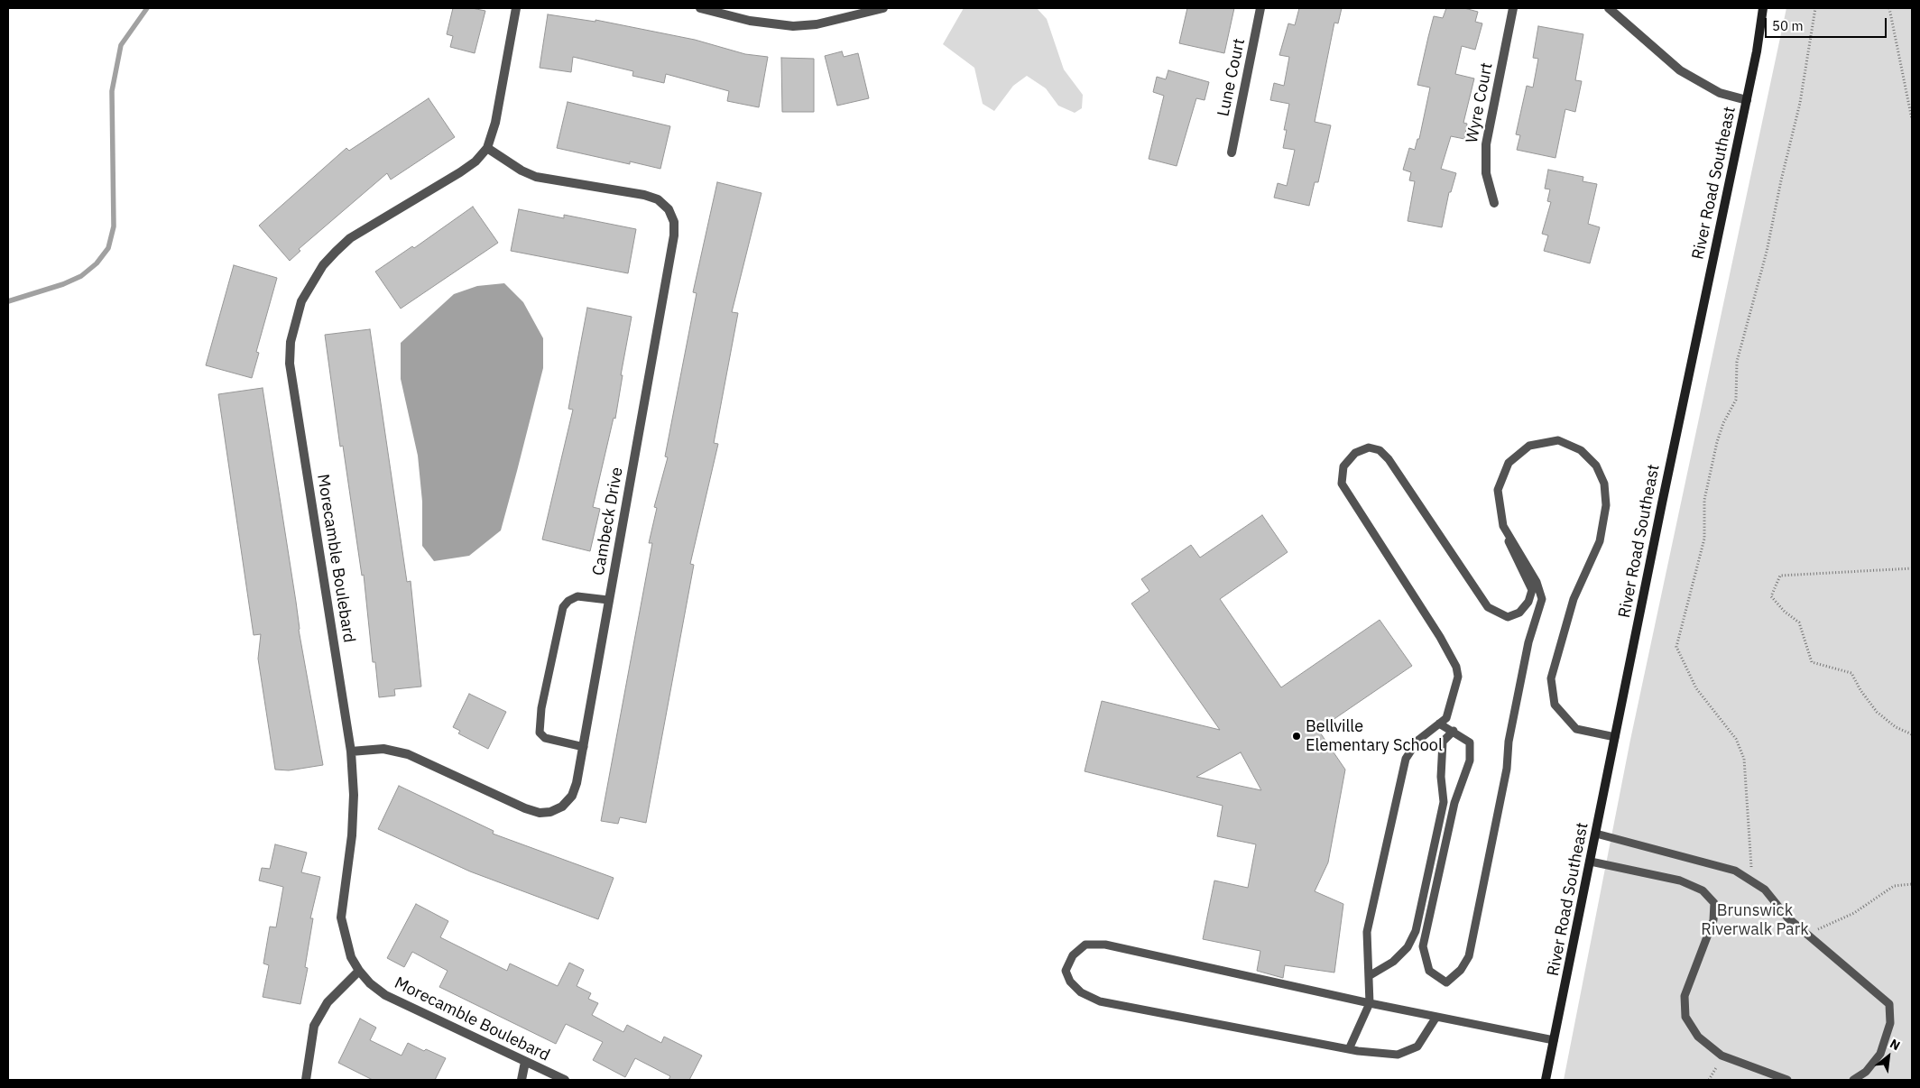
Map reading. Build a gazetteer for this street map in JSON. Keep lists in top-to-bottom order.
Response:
{
  "streets": {
    "main road": ["River Road Southeast"],
    "street": [
      "Lune Court",
      "Wyre Court",
      "Cambeck Drive",
      "Morecamble Boulebard"
    ]
  },
  "crossings": [
    ["Cambeck Drive", "Morecamble Boulebard"]
  ],
  "parks": ["Brunswick Riverwalk Park"],
  "places": ["Bellville Elementary School"],
  "scale_bar": "50 m",
  "north": "top right"
}
